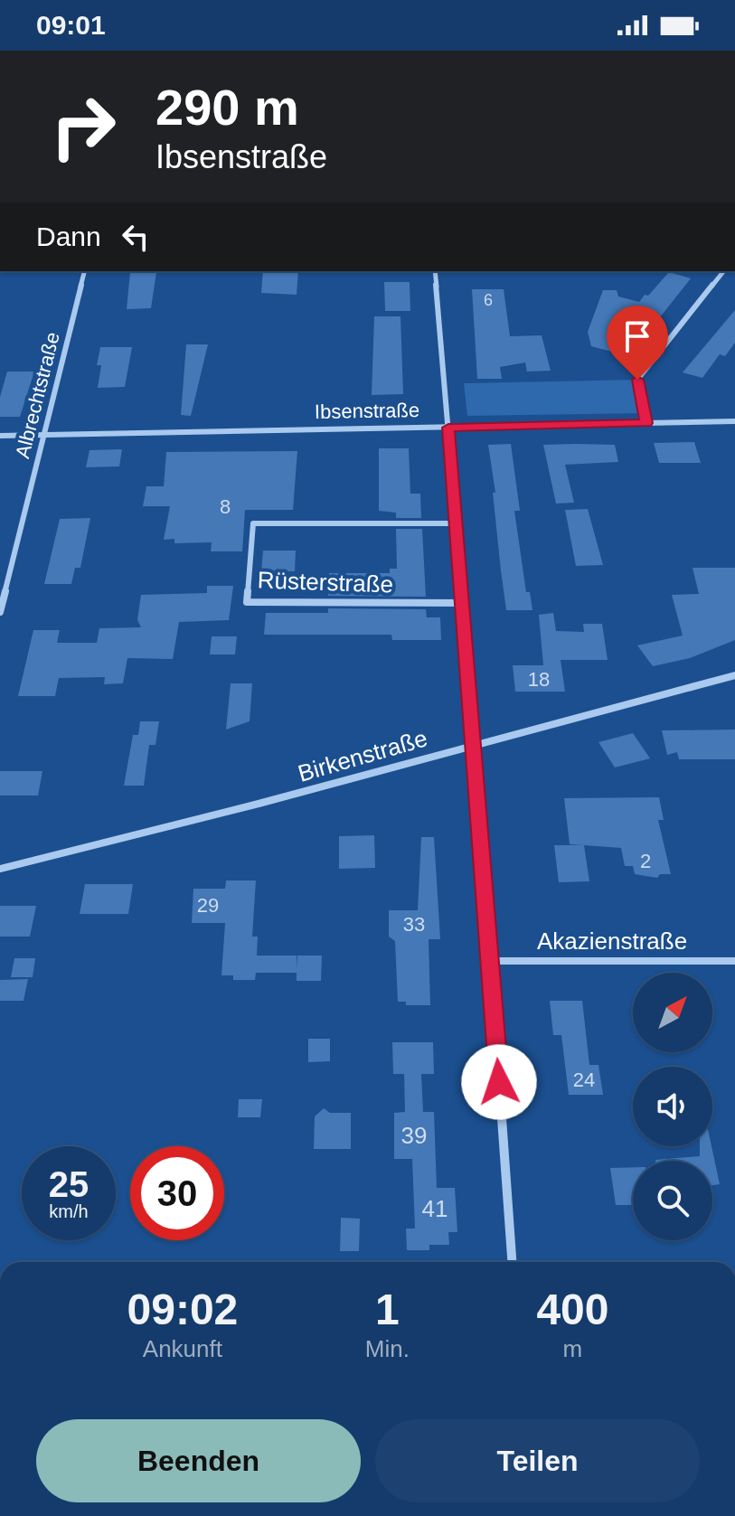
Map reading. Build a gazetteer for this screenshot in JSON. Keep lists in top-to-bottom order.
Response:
{
  "streets": {
    "street": [
      "Albrechtstraße",
      "Ibsenstraße",
      "Rüsterstraße",
      "Birkenstraße",
      "Akazienstraße"
    ]
  },
  "crossings": [
    ["Albrechtstraße", "Ibsenstraße"]
  ],
  "house_numbers": [
    "6",
    "8",
    "18",
    "2",
    "29",
    "33",
    "24",
    "39",
    "41"
  ],
  "north": "top right",
  "page": {
    "status": "09:01",
    "turn": ["290 m", "Ibsenstraße"],
    "then": "Dann",
    "speed": "25 km/h",
    "limit": "30",
    "eta": [
      "09:02",
      "Ankunft",
      "1",
      "Min.",
      "400",
      "m"
    ],
    "buttons": ["Beenden", "Teilen"]
  }
}
